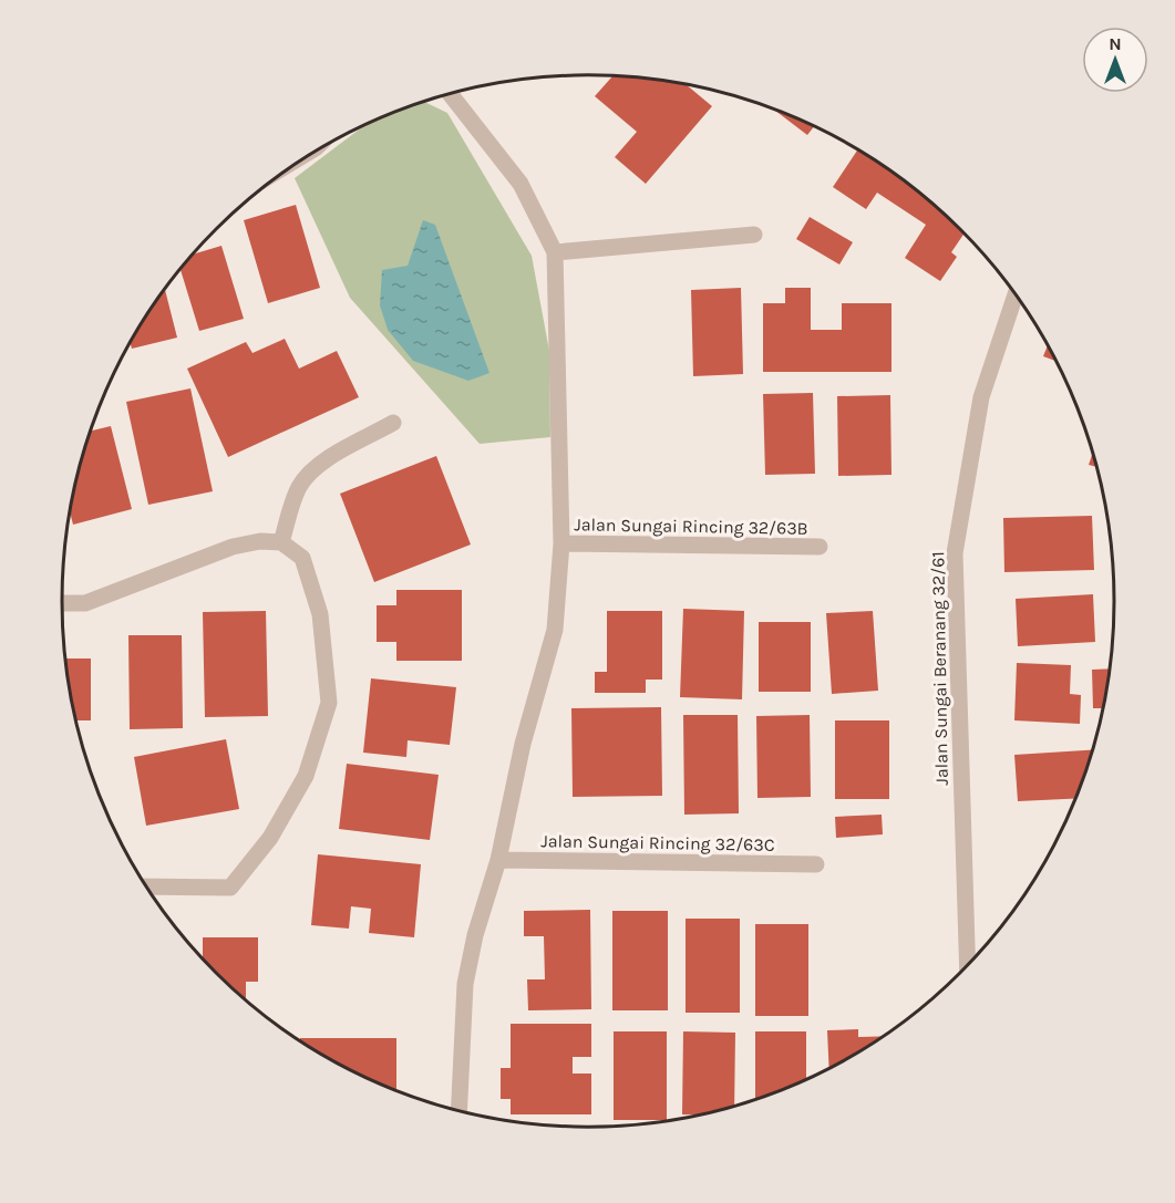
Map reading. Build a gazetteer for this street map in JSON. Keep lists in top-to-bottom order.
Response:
{
  "streets": {
    "street": ["Jalan Sungai Rincing 32/63B", "Jalan Sungai Beranang 32/61", "Jalan Sungai Rincing 32/63C"]
  },
  "north": "top"
}
